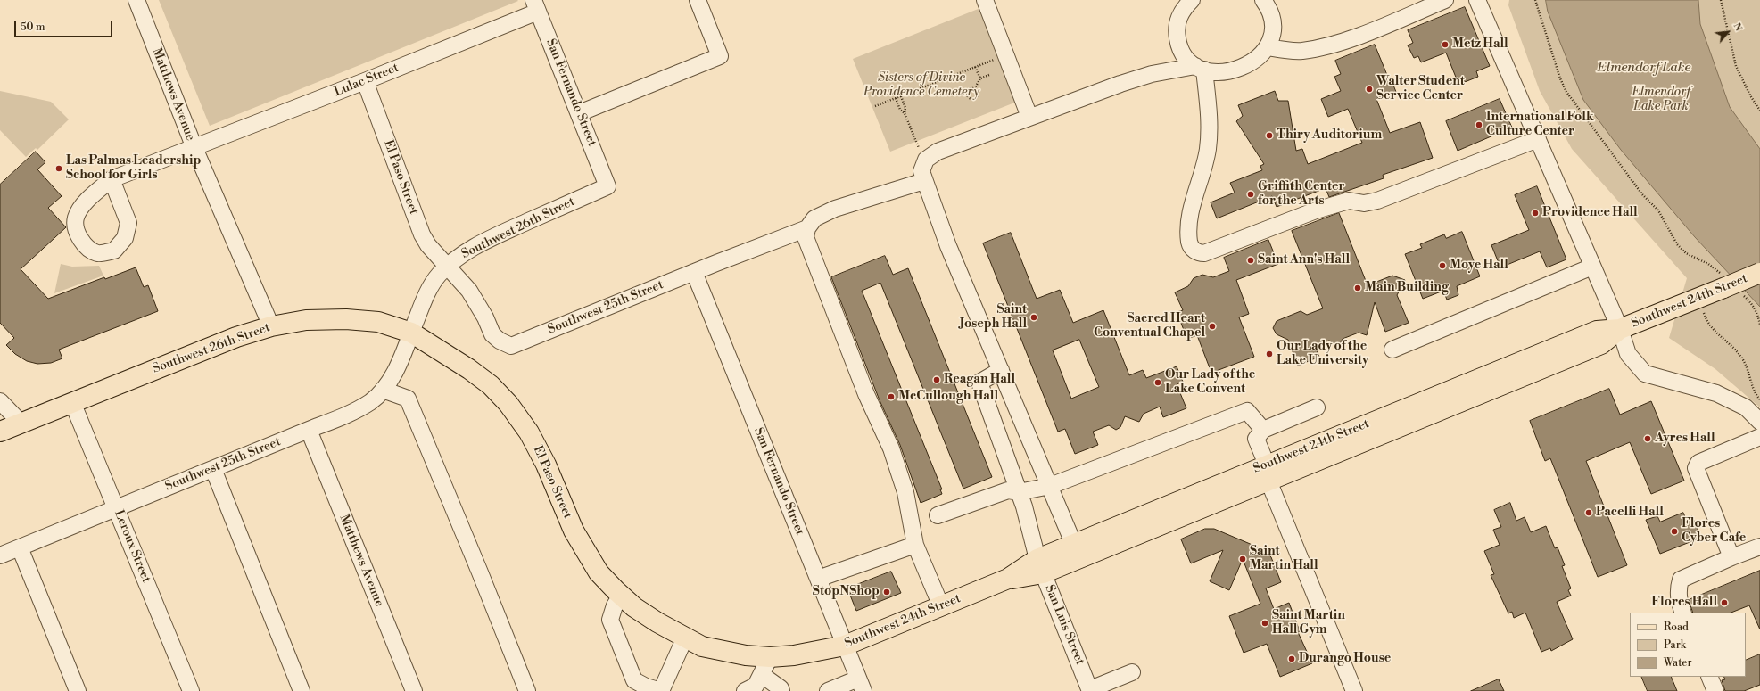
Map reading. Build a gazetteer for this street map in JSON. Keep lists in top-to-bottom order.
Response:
{
  "streets": {
    "main road": ["El Paso Street", "Southwest 26th Street", "Southwest 24th Street"],
    "street": [
      "Lulac Street",
      "San Fernando Street",
      "Matthews Avenue",
      "Southwest 25th Street",
      "Leroux Street",
      "San Luis Street"
    ]
  },
  "crossings": [
    ["Lulac Street", "San Fernando Street"],
    ["Lulac Street", "Matthews Avenue"],
    ["Lulac Street", "El Paso Street"],
    ["San Fernando Street", "Southwest 26th Street"],
    ["San Fernando Street", "Southwest 24th Street"],
    ["San Fernando Street", "Southwest 25th Street"],
    ["Matthews Avenue", "Southwest 26th Street"],
    ["Matthews Avenue", "Southwest 25th Street"],
    ["El Paso Street", "Southwest 26th Street"],
    ["El Paso Street", "Southwest 24th Street"],
    ["El Paso Street", "Southwest 25th Street"],
    ["Southwest 26th Street", "Southwest 25th Street"],
    ["Southwest 26th Street", "Leroux Street"],
    ["Southwest 24th Street", "San Luis Street"],
    ["Southwest 25th Street", "Leroux Street"]
  ],
  "water": ["Elmendorf Lake"],
  "parks": ["Sisters of Divine Providence Cemetery", "Elmendorf Lake Park"],
  "places": [
    "Metz Hall",
    "Walter Student Service Center",
    "International Folk Culture Center",
    "Thiry Auditorium",
    "Las Palmas Leadership School for Girls",
    "Griffith Center for the Arts",
    "Providence Hall",
    "Saint Ann's Hall",
    "Moye Hall",
    "Main Building",
    "Saint Joseph Hall",
    "Sacred Heart Conventual Chapel",
    "Our Lady of the Lake University",
    "Reagan Hall",
    "Our Lady of the Lake Convent",
    "McCullough Hall",
    "Ayres Hall",
    "Pacelli Hall",
    "Flores Cyber Cafe",
    "Saint Martin Hall",
    "StopNShop",
    "Flores Hall",
    "Saint Martin Hall Gym",
    "Durango House"
  ],
  "legend": ["Road", "Park", "Water"],
  "scale_bar": "50 m",
  "north": "top right"
}
